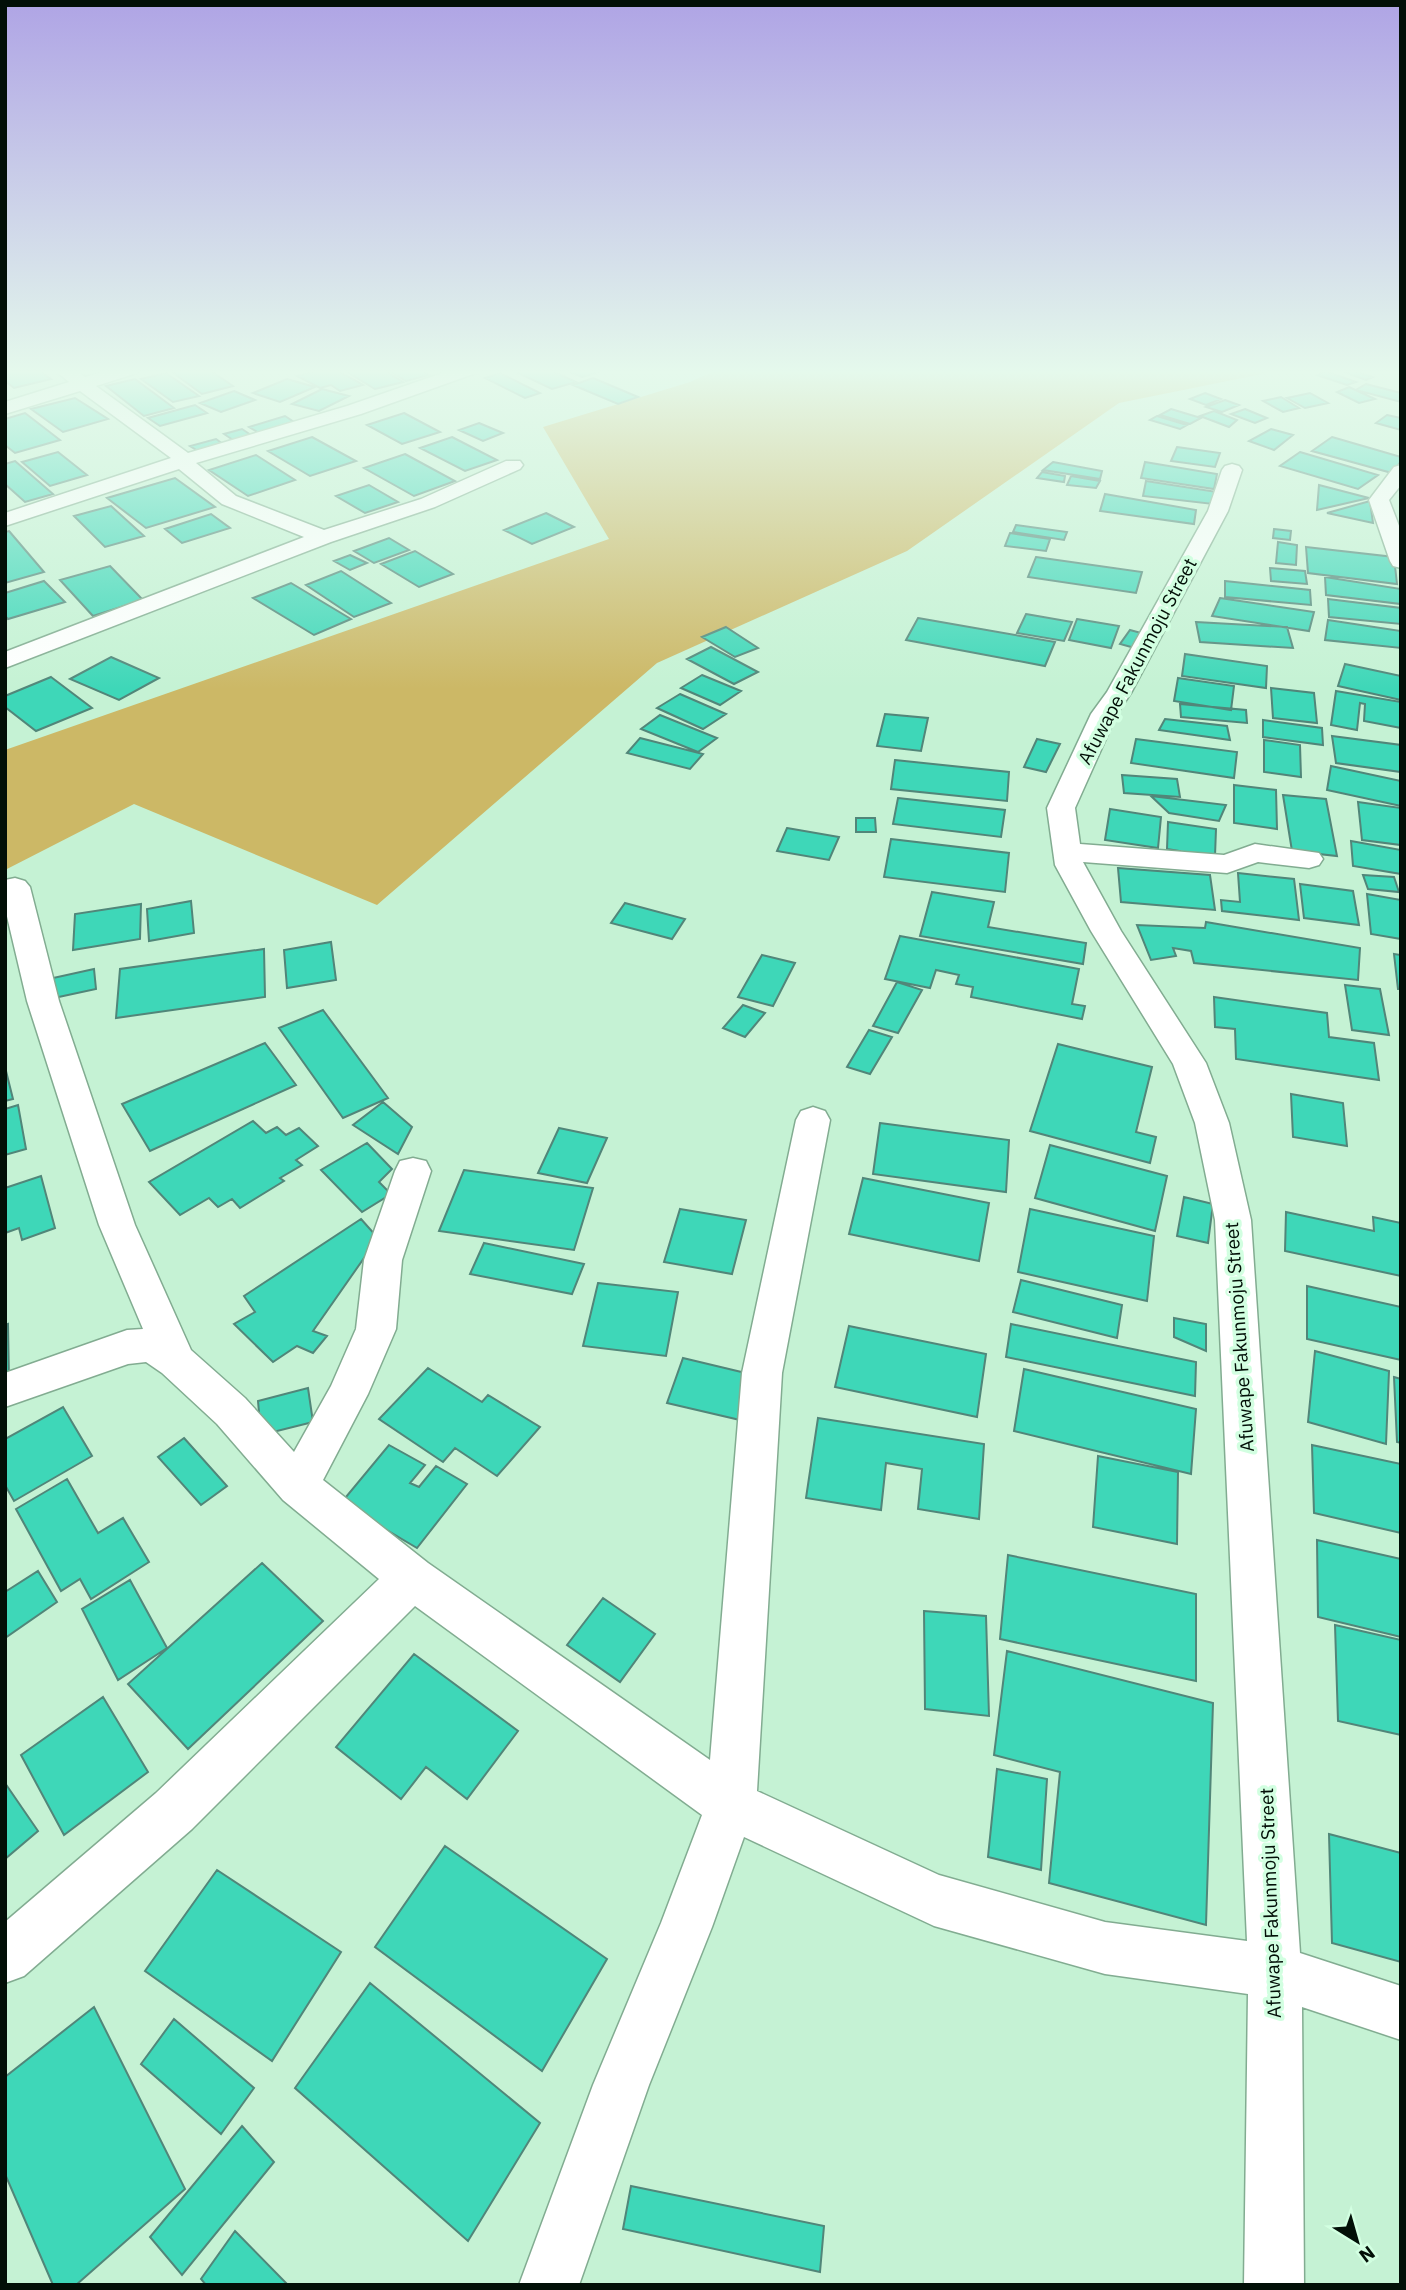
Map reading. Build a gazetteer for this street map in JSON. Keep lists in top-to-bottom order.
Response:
{
  "streets": {
    "street": ["Afuwape Fakunmoju Street"]
  },
  "north": "bottom right"
}
